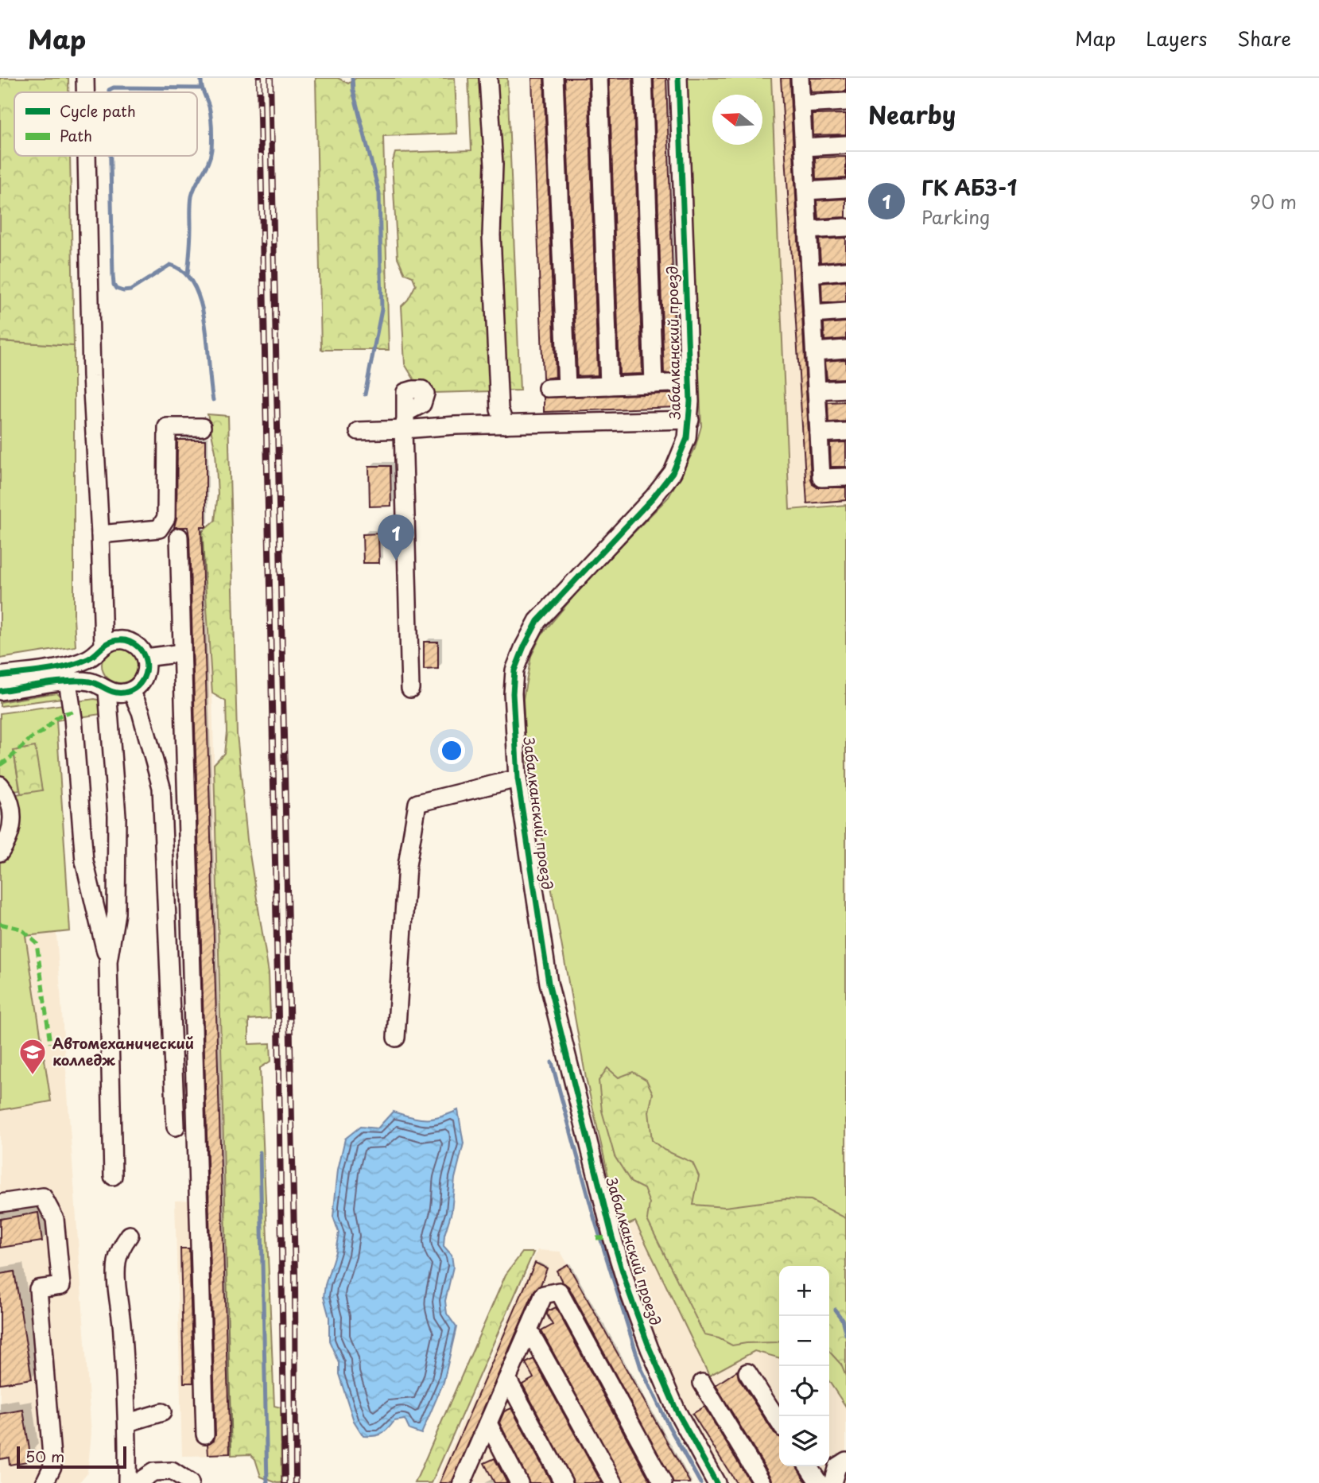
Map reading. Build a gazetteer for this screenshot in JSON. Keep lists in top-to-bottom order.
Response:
{
  "streets": {
    "street": ["Забалканский проезд"]
  },
  "places": {
    "school or university": ["Автомеханический колледж"]
  },
  "legend": ["Cycle path", "Path"],
  "scale_bar": "50 m",
  "north": "left",
  "page": {
    "header": "Map",
    "nav": ["Map", "Layers", "Share"],
    "heading": "Nearby",
    "list": [
      {
        "mark": "1",
        "name": "ГК АБЗ-1",
        "note": "Parking",
        "value": "90 m"
      }
    ],
    "pins": "1",
    "map_buttons": ["+", "−"],
    "scale": "50 m"
  }
}
